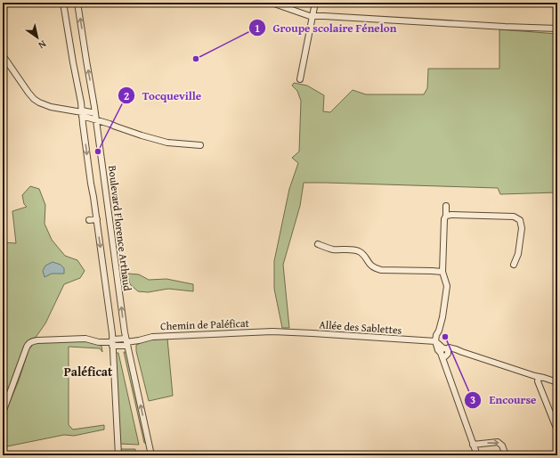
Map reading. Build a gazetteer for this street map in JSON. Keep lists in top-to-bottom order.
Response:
{
  "streets": {
    "street": ["Boulevard Florence Arthaud", "Chemin de Paléficat", "Allée des Sablettes"]
  },
  "crossings": [
    ["Boulevard Florence Arthaud", "Chemin de Paléficat"],
    ["Chemin de Paléficat", "Allée des Sablettes"]
  ],
  "districts": ["Paléficat"],
  "places": ["Groupe scolaire Fénelon", "Tocqueville", "Encourse"],
  "north": "bottom right"
}
